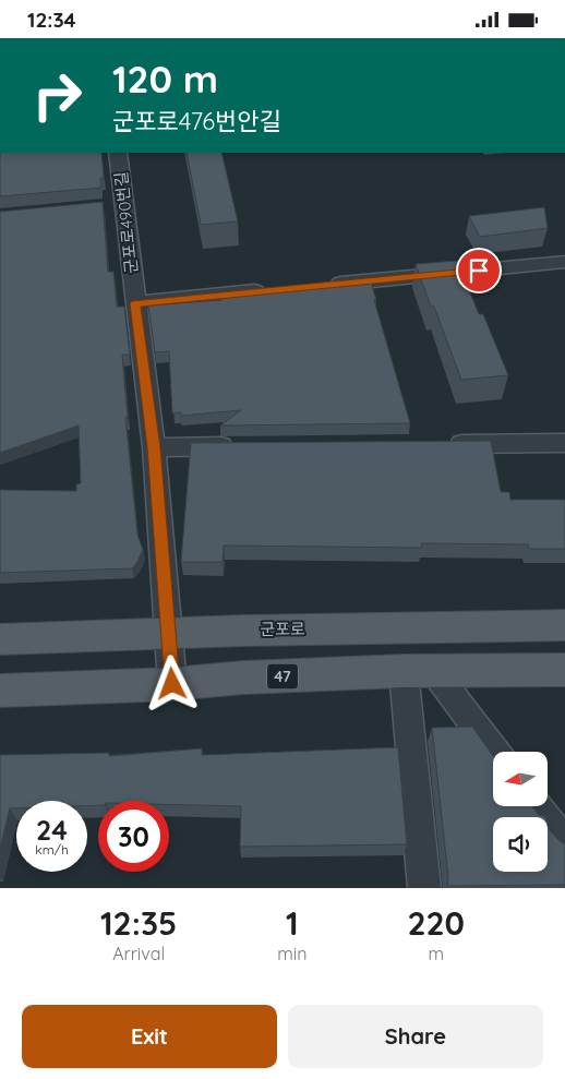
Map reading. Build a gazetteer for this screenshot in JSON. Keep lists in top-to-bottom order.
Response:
{
  "streets": {
    "main road": ["군포로", "47"],
    "street": ["군포로490번길"]
  },
  "crossings": [
    ["군포로490번길", "군포로"],
    ["군포로490번길", "47"]
  ],
  "north": "left",
  "page": {
    "status": "12:34",
    "turn": ["120 m", "군포로476번안길"],
    "speed": "24 km/h",
    "limit": "30",
    "eta": [
      "12:35",
      "Arrival",
      "1",
      "min",
      "220",
      "m"
    ],
    "buttons": ["Exit", "Share"]
  }
}
